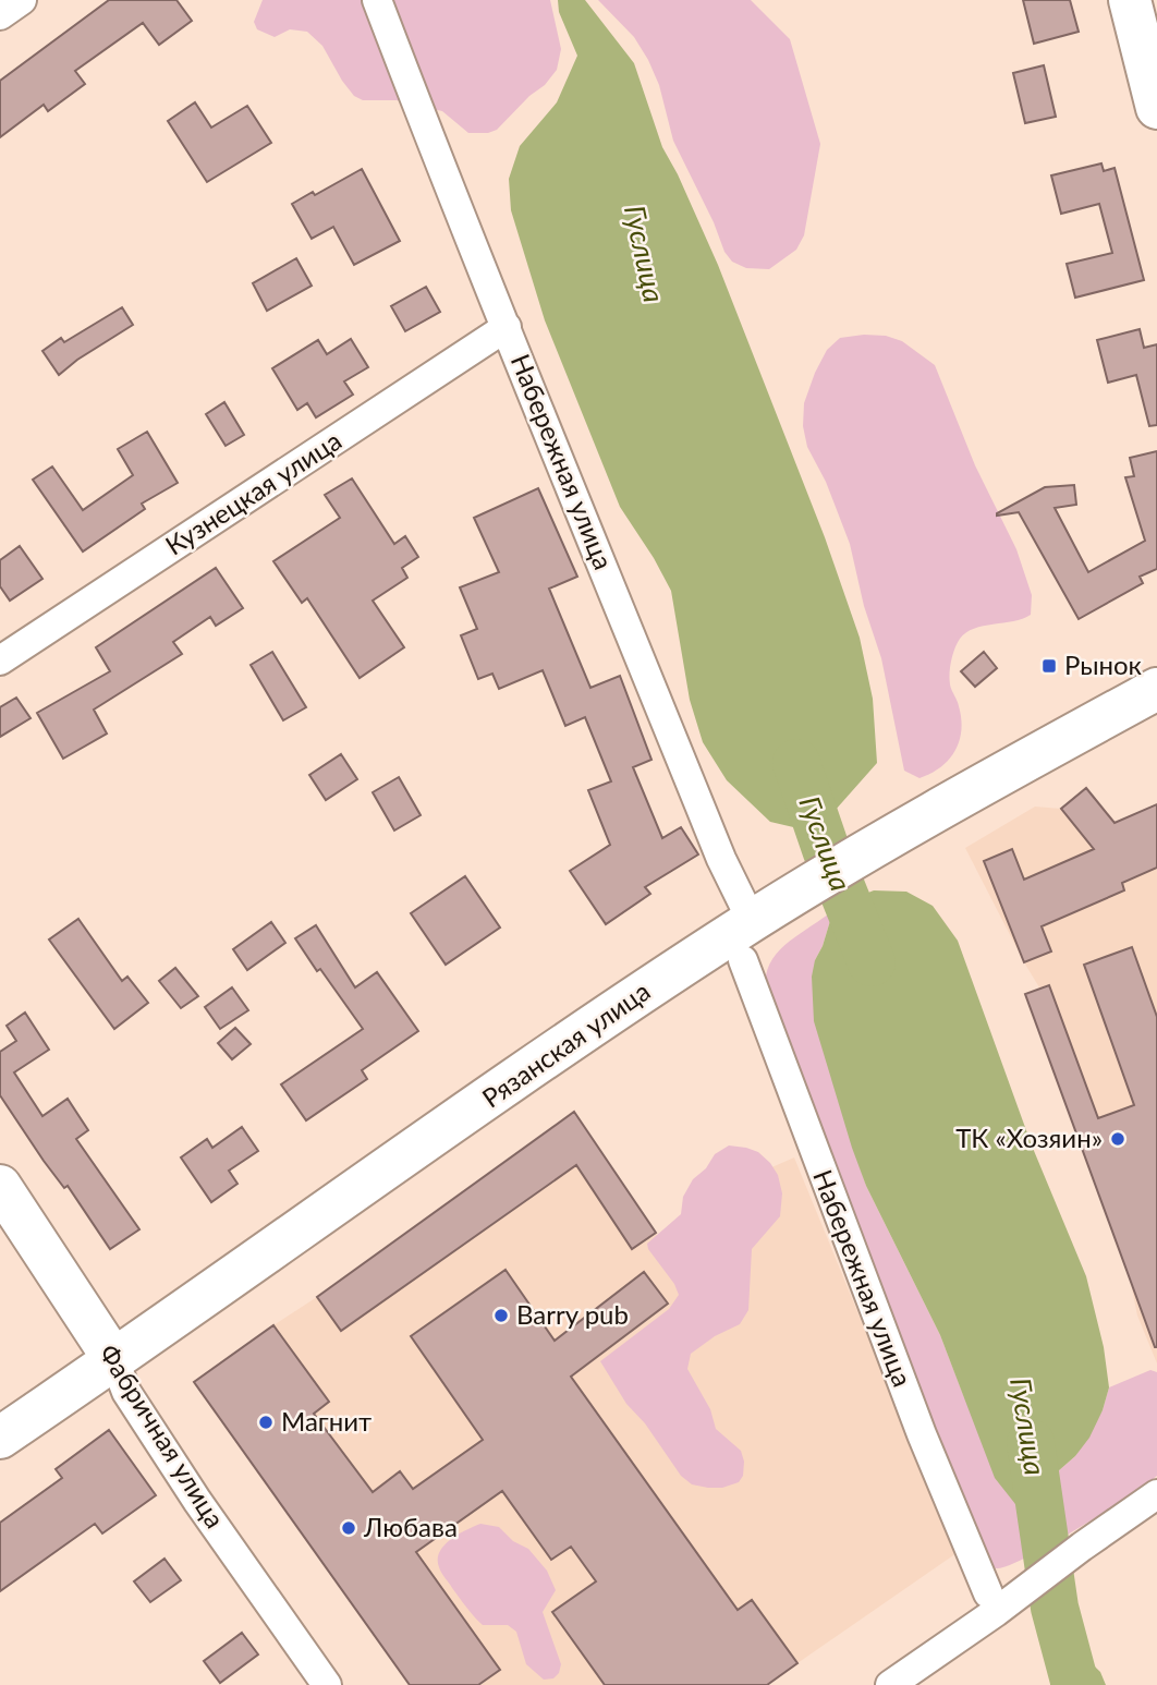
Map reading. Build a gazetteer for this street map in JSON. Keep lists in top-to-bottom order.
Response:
{
  "streets": {
    "main road": ["Рязанская улица", "Фабричная улица"],
    "street": ["Набережная улица", "Кузнецкая улица"]
  },
  "crossings": [
    ["Набережная улица", "Кузнецкая улица"],
    ["Набережная улица", "Рязанская улица"],
    ["Рязанская улица", "Фабричная улица"]
  ],
  "water": ["Гуслица"],
  "places": {
    "transit": ["Рынок"],
    "other": [
      "ТК «Хозяин»",
      "Barry pub",
      "Магнит",
      "Любава"
    ]
  }
}
